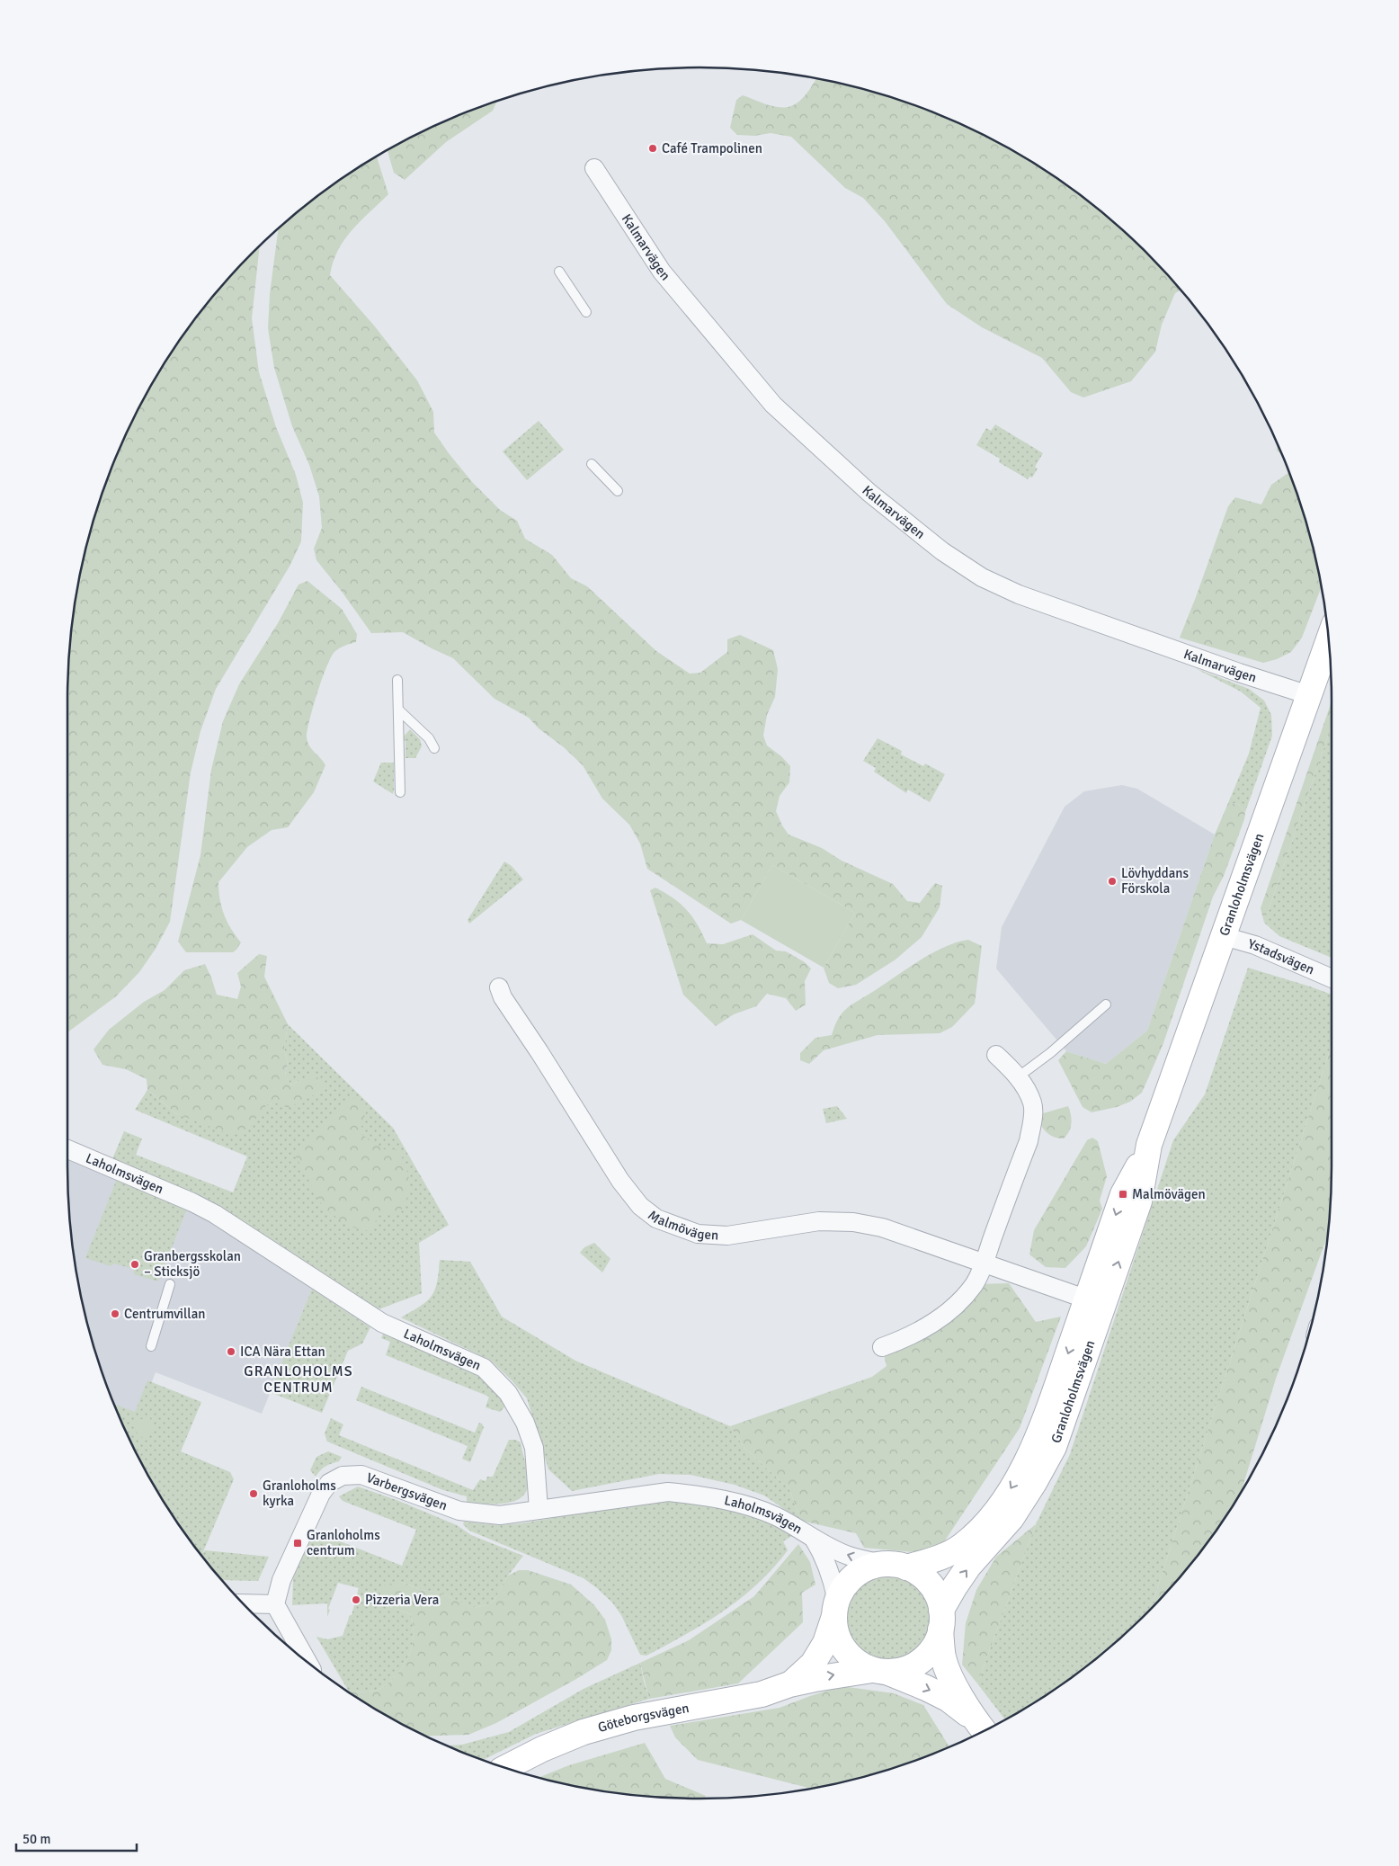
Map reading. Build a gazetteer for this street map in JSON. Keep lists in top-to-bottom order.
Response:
{
  "streets": {
    "street": [
      "Kalmarvägen",
      "Granloholmsvägen",
      "Ystadsvägen",
      "Laholmsvägen",
      "Malmövägen",
      "Varbergsvägen",
      "Göteborgsvägen"
    ]
  },
  "crossings": [
    ["Kalmarvägen", "Granloholmsvägen"],
    ["Granloholmsvägen", "Ystadsvägen"],
    ["Granloholmsvägen", "Laholmsvägen"],
    ["Granloholmsvägen", "Malmövägen"],
    ["Granloholmsvägen", "Göteborgsvägen"],
    ["Laholmsvägen", "Varbergsvägen"],
    ["Laholmsvägen", "Göteborgsvägen"]
  ],
  "districts": ["GRANLOHOLMS CENTRUM"],
  "places": {
    "other": [
      "Café Trampolinen",
      "Lövhyddans Förskola",
      "Granbergsskolan – Sticksjö",
      "Centrumvillan",
      "ICA Nära Ettan",
      "Granloholms kyrka",
      "Pizzeria Vera"
    ],
    "transit": ["Malmövägen", "Granloholms centrum"]
  },
  "scale_bar": "50 m"
}
